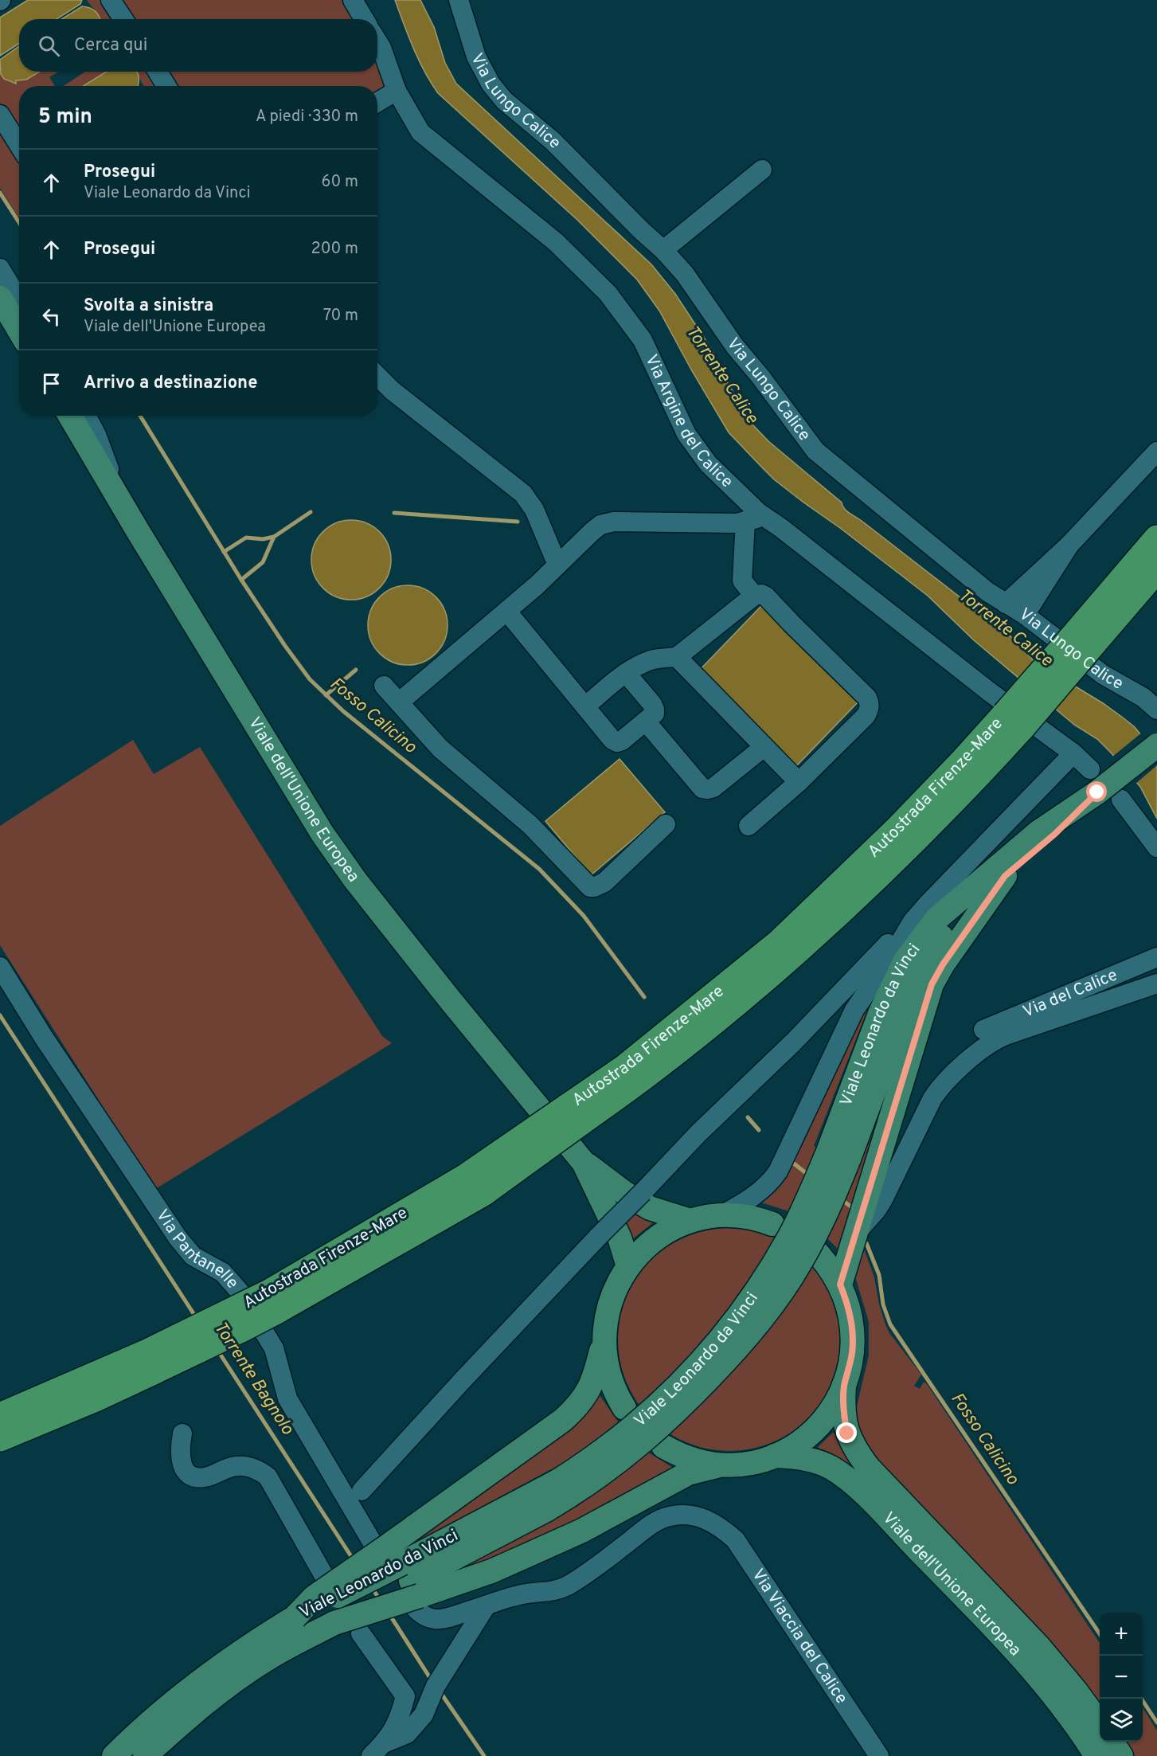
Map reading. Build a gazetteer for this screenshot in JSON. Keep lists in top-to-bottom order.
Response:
{
  "streets": {
    "highway": ["Autostrada Firenze-Mare"],
    "main road": ["Viale dell'Unione Europea", "Viale Leonardo da Vinci"],
    "street": [
      "Via Lungo Calice",
      "Via Argine del Calice",
      "Via del Calice",
      "Via Pantanelle",
      "Via Viaccia del Calice"
    ]
  },
  "crossings": [
    ["Viale dell'Unione Europea", "Viale Leonardo da Vinci"],
    ["Viale Leonardo da Vinci", "Via Pantanelle"]
  ],
  "water": ["Torrente Calice", "Fosso Calicino", "Torrente Bagnolo"],
  "page": {
    "search": "Cerca qui",
    "heading": ["5 min", "A piedi · 330 m"],
    "list": [
      ["Prosegui", "Viale Leonardo da Vinci", "60 m"],
      ["Prosegui", "200 m"],
      ["Svolta a sinistra", "Viale dell'Unione Europea", "70 m"],
      "Arrivo a destinazione"
    ],
    "map_buttons": ["+", "−"]
  }
}
